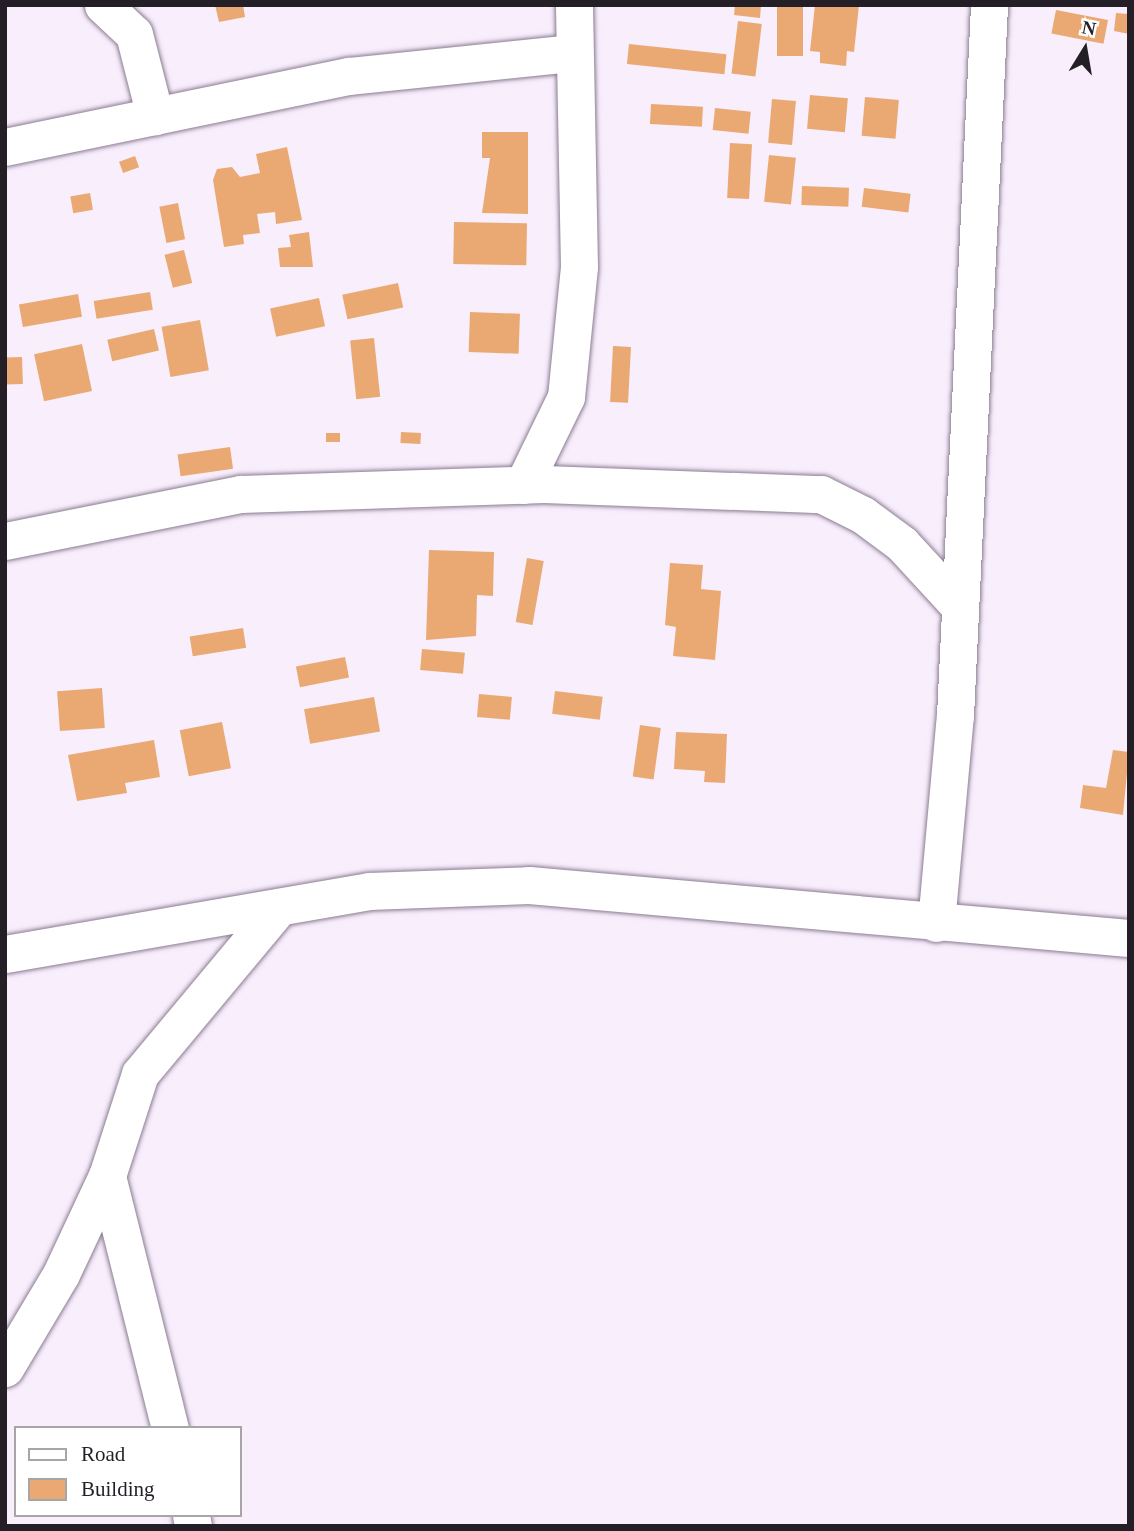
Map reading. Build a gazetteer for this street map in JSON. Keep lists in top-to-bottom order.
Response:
{
  "legend": ["Road", "Building"],
  "north": "top"
}
